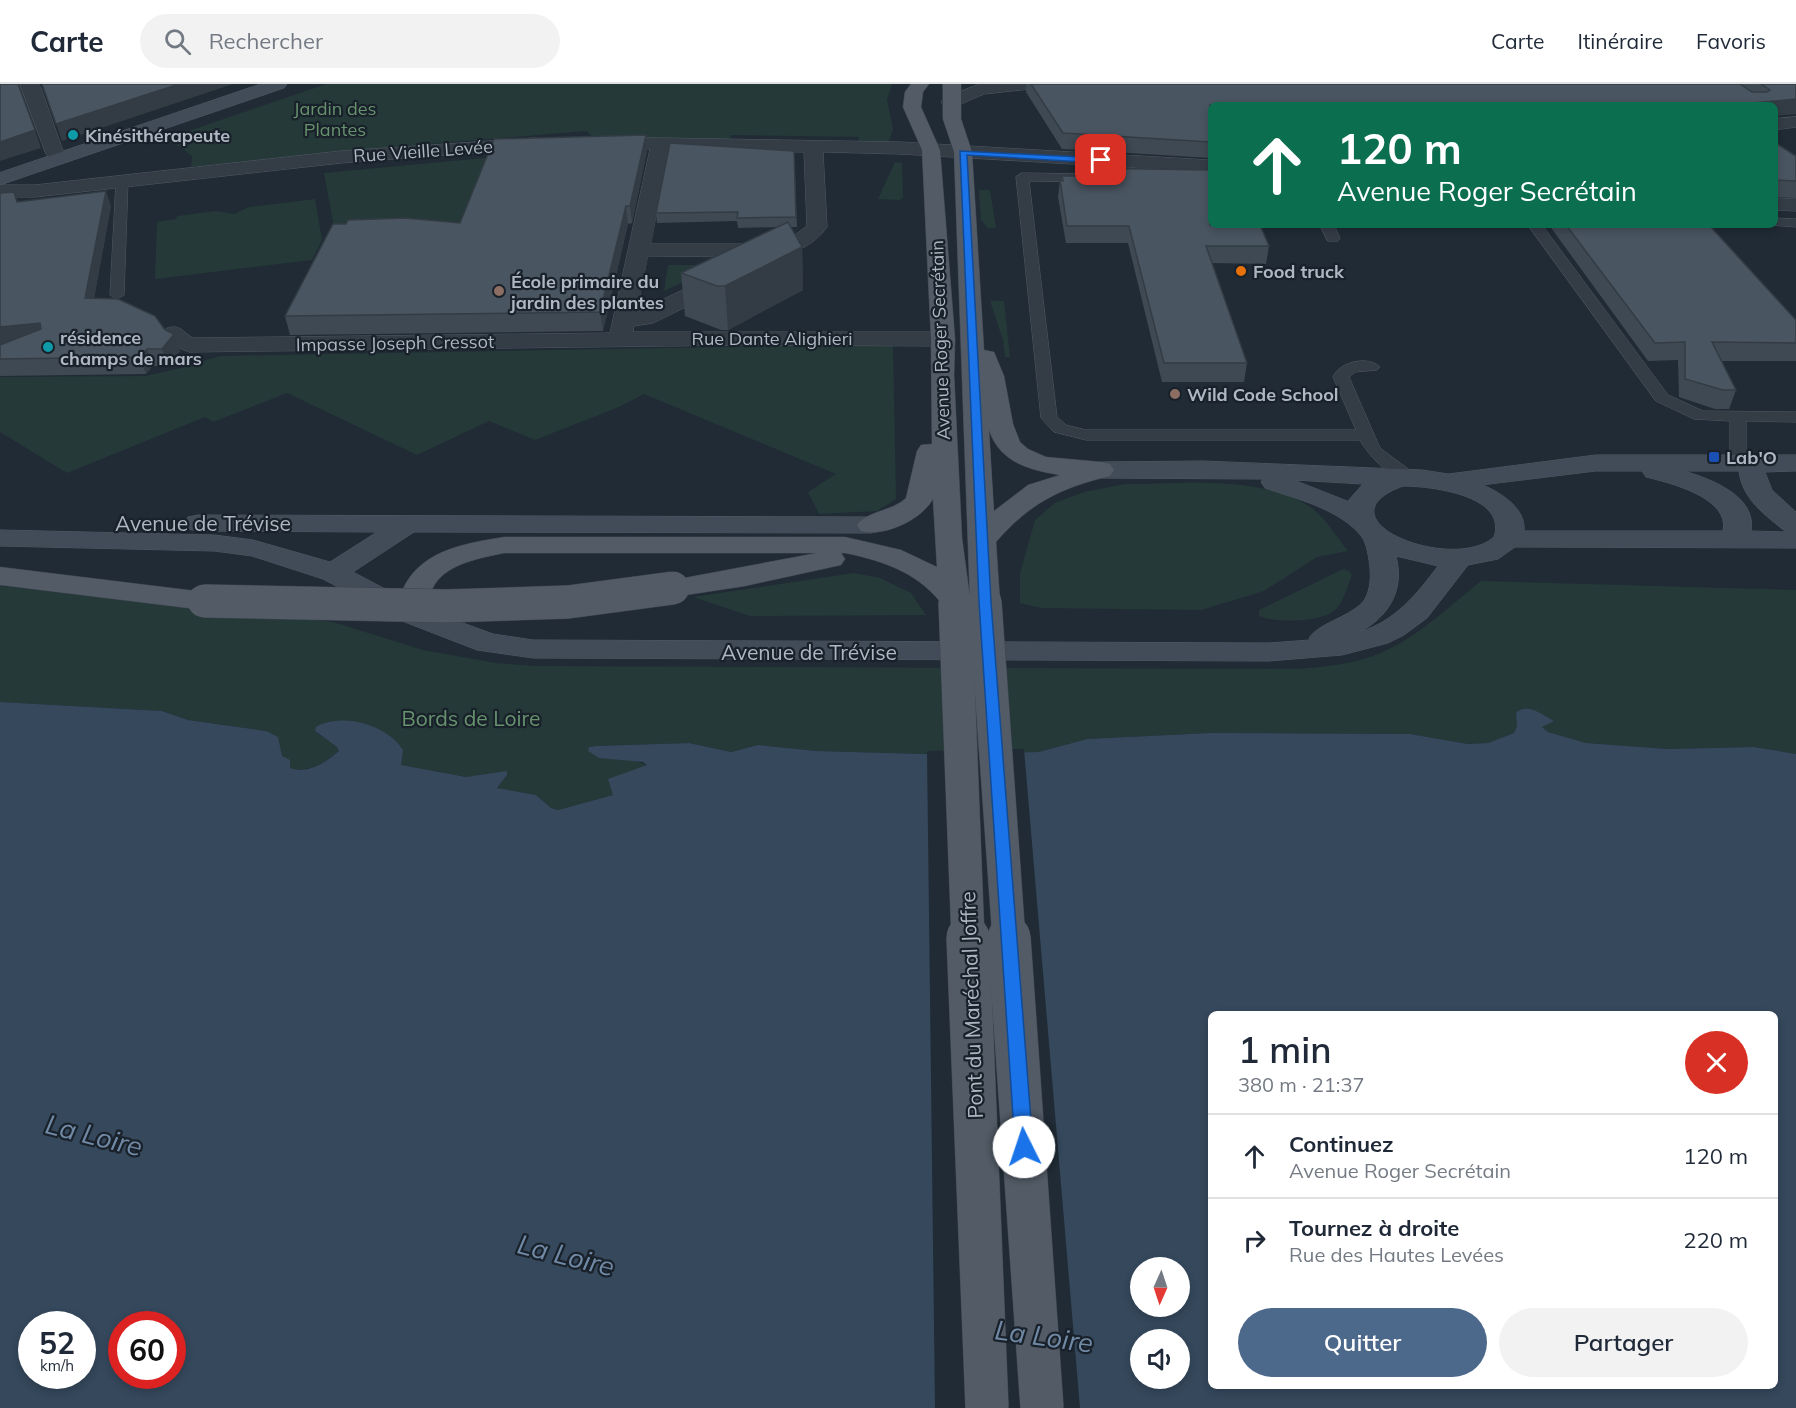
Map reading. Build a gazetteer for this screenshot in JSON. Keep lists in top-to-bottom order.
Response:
{
  "streets": {
    "main road": ["Avenue Roger Secrétain", "Pont du Maréchal Joffre"],
    "street": [
      "Rue Vieille Levée",
      "Rue Dante Alighieri",
      "Impasse Joseph Cressot",
      "Avenue de Trévise"
    ]
  },
  "crossings": [
    ["Rue Dante Alighieri", "Avenue Roger Secrétain"],
    ["Rue Dante Alighieri", "Impasse Joseph Cressot"],
    ["Avenue Roger Secrétain", "Pont du Maréchal Joffre"]
  ],
  "water": ["La Loire"],
  "parks": ["Jardin des Plantes", "Bords de Loire"],
  "places": {
    "other": [
      "Kinésithérapeute",
      "Food truck",
      "École primaire du jardin des plantes",
      "résidence champs de mars",
      "Wild Code School"
    ],
    "transit": ["Lab'O"]
  },
  "north": "bottom",
  "page": {
    "header": "Carte",
    "search": "Rechercher",
    "nav": ["Carte", "Itinéraire", "Favoris"],
    "turn": ["120 m", "Avenue Roger Secrétain"],
    "heading": ["1 min", "380 m · 21:37"],
    "list": [
      {
        "name": "Continuez",
        "note": "Avenue Roger Secrétain",
        "value": "120 m"
      },
      {
        "name": "Tournez à droite",
        "note": "Rue des Hautes Levées",
        "value": "220 m"
      }
    ],
    "buttons": ["Quitter", "Partager"],
    "speed": "52 km/h",
    "limit": "60"
  }
}
